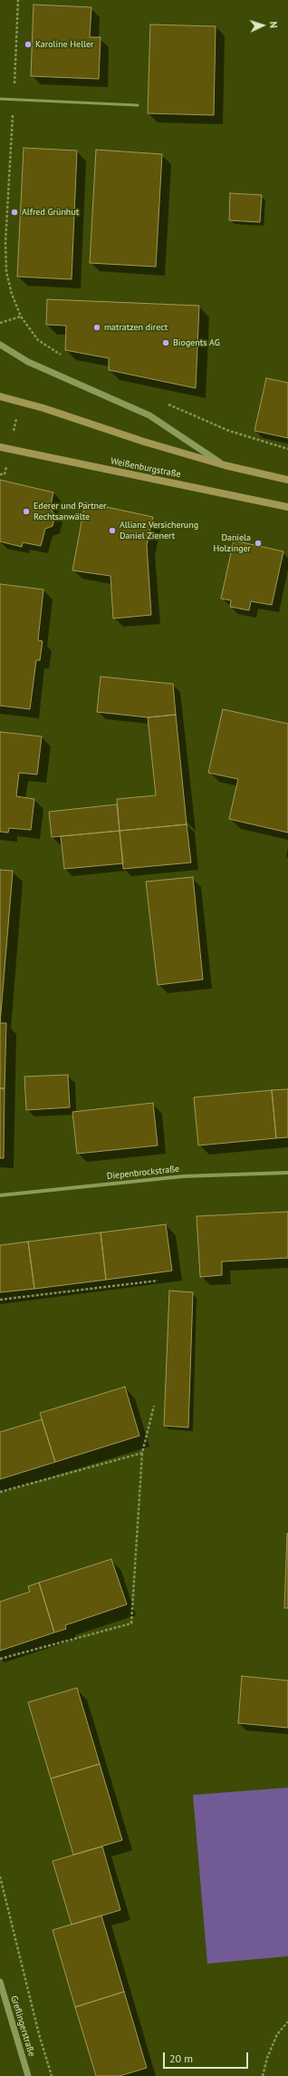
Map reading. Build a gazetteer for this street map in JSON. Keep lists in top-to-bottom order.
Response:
{
  "streets": {
    "main road": ["Weißenburgstraße"],
    "street": ["Diepenbrockstraße", "Greflingerstraße"]
  },
  "places": [
    "Karoline Heller",
    "Alfred Grünhut",
    "matratzen direct",
    "Biogents AG",
    "Ederer und Partner Rechtsanwälte",
    "Allianz Versicherung Daniel Zienert",
    "Daniela Holzinger"
  ],
  "scale_bar": "20 m",
  "north": "right"
}
